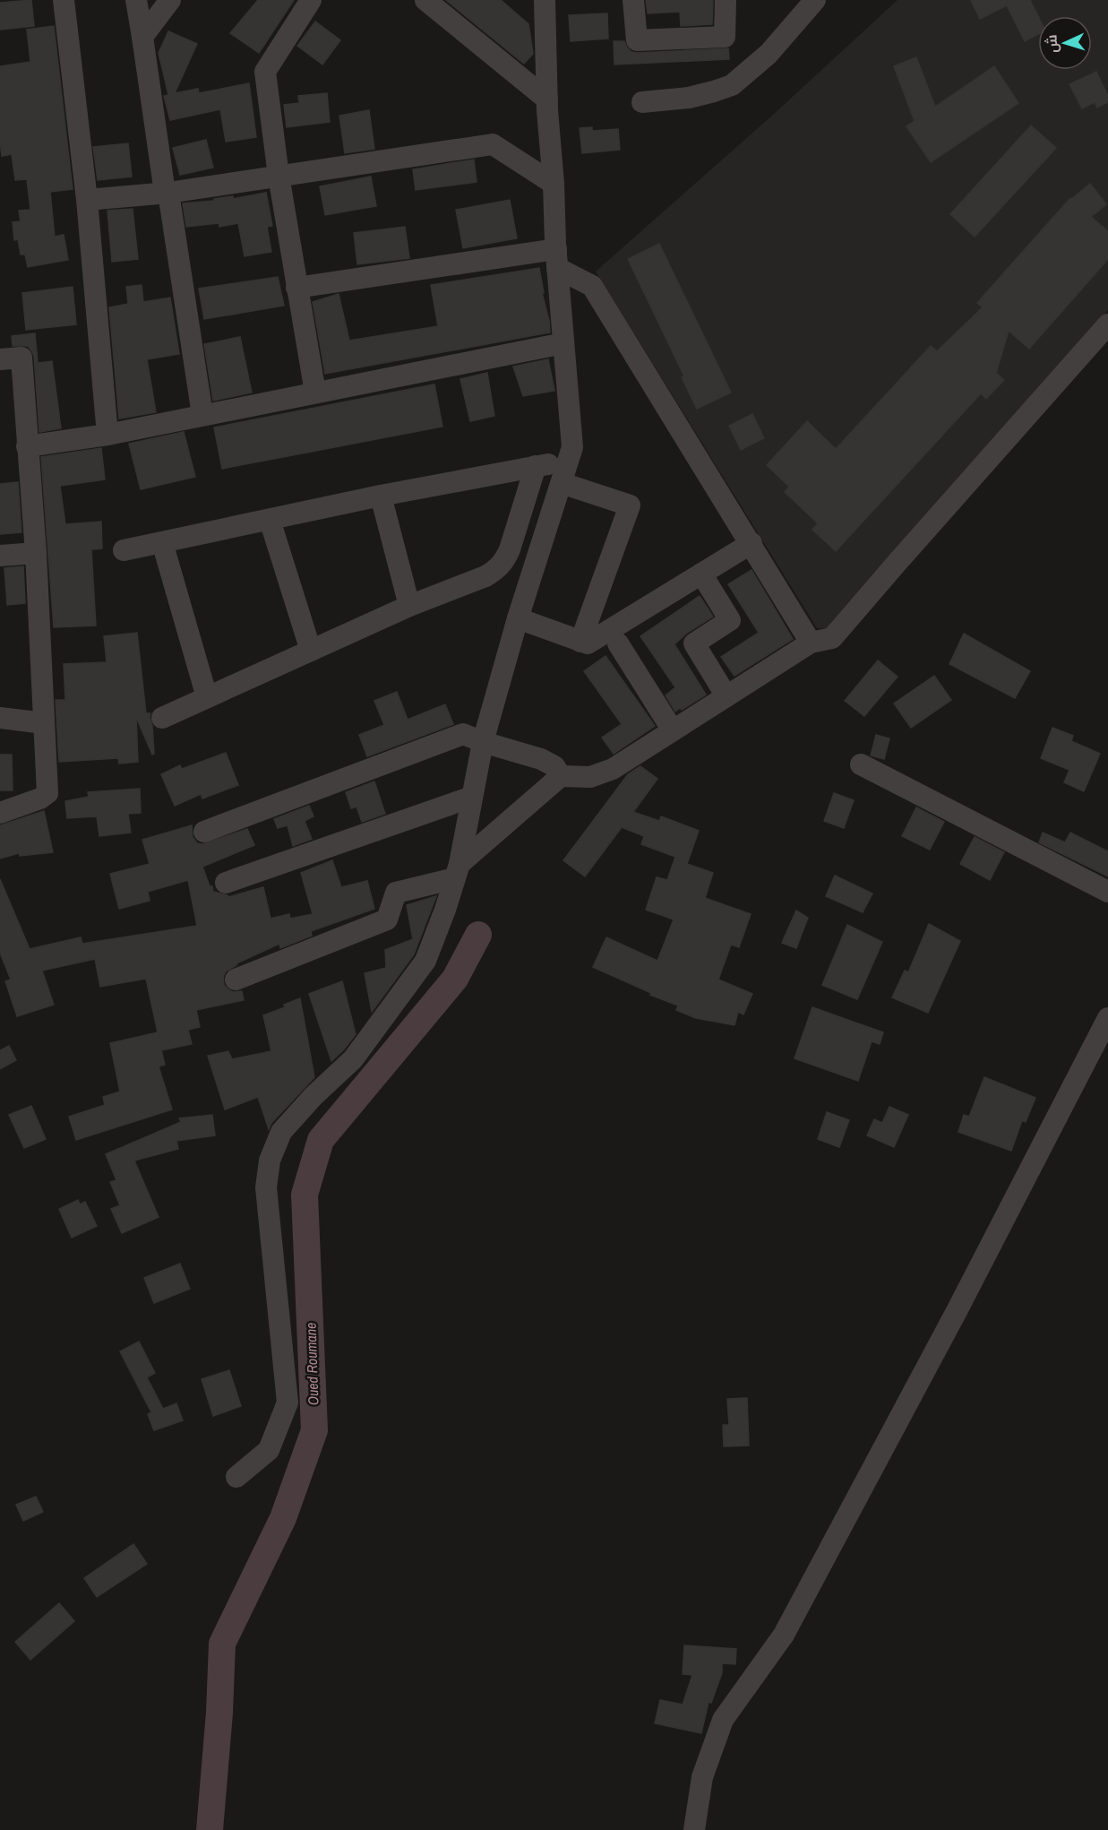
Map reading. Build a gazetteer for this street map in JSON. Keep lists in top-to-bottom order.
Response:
{
  "water": ["Oued Roumane"],
  "north": "left"
}
